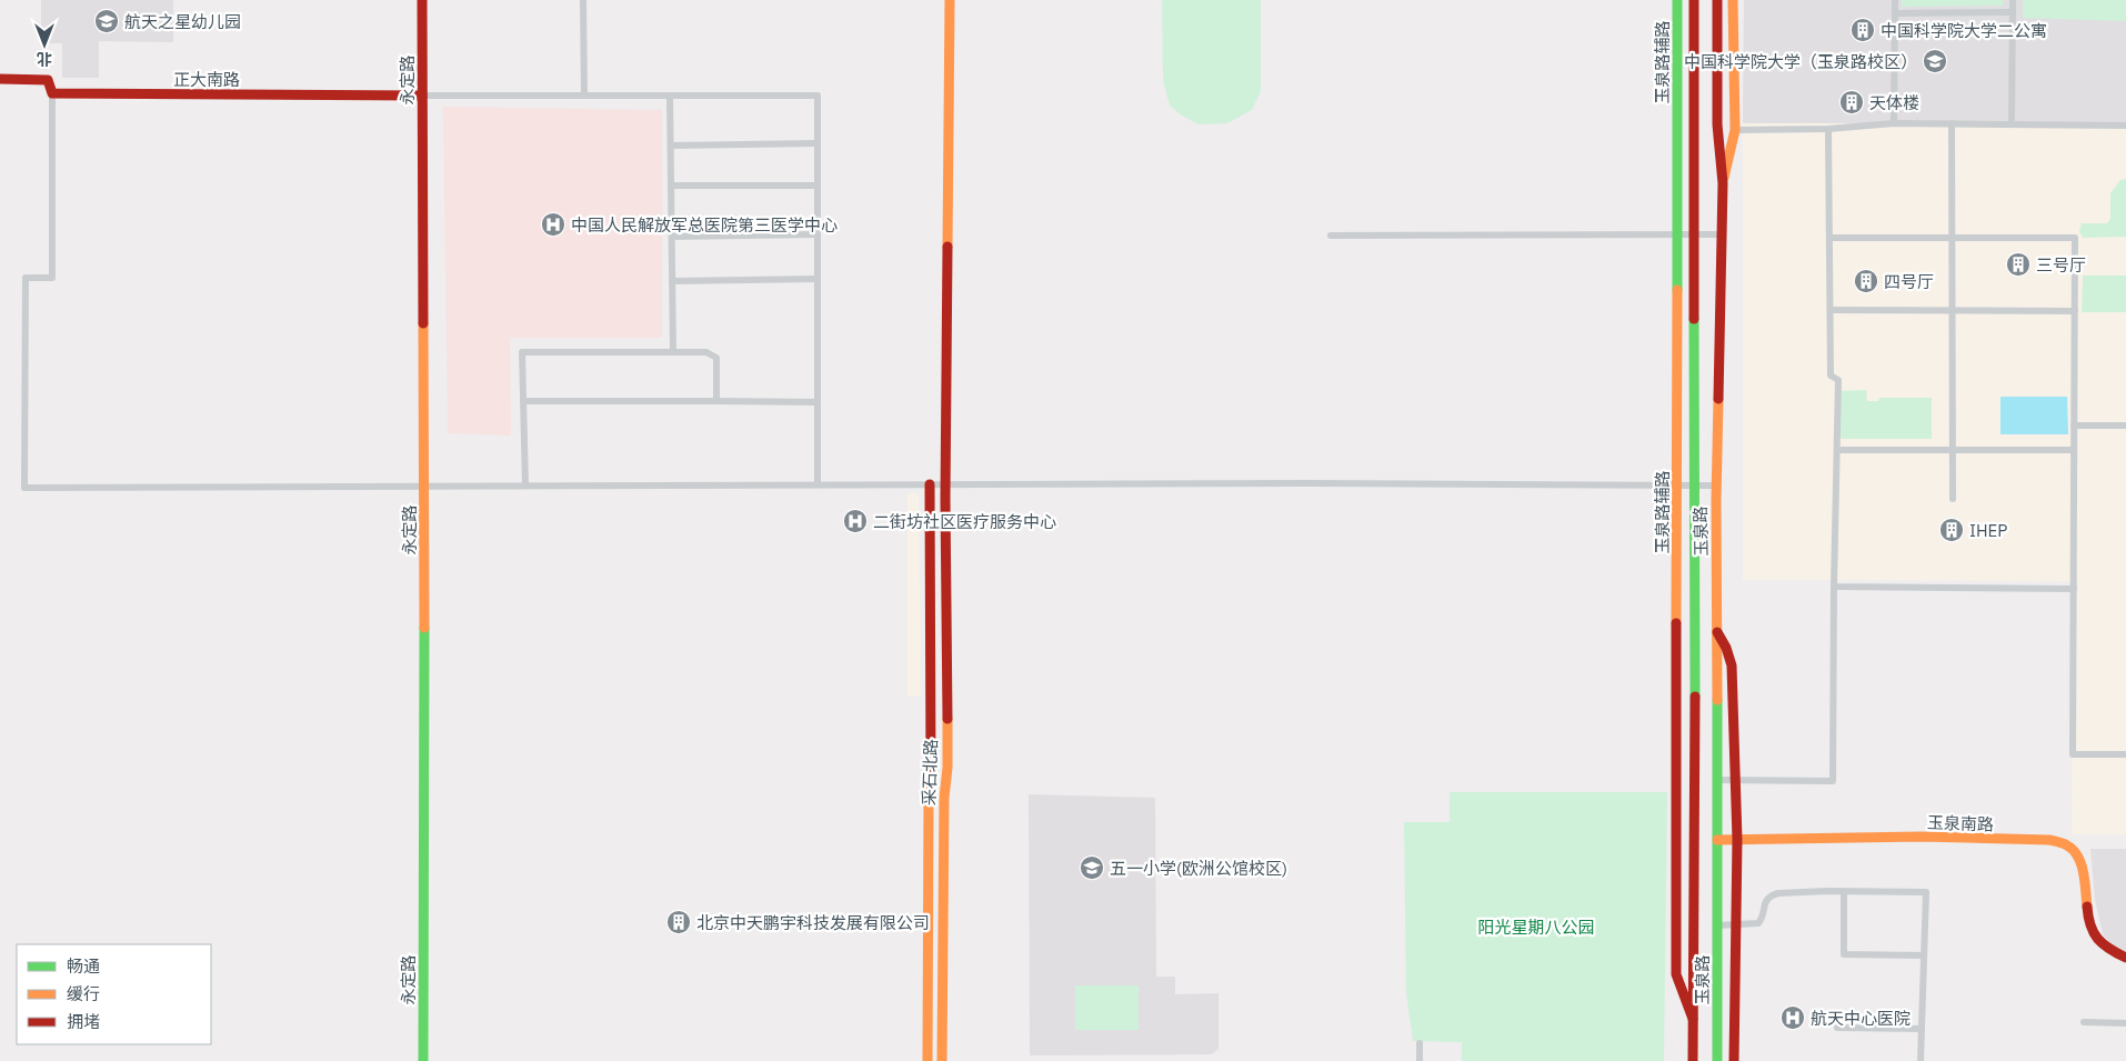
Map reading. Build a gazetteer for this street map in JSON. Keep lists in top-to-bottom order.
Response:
{
  "streets": {
    "street": [
      "玉泉路辅路",
      "正大南路",
      "永定路",
      "玉泉路",
      "采石北路",
      "玉泉南路"
    ]
  },
  "crossings": [
    ["玉泉路辅路", "玉泉路"],
    ["正大南路", "永定路"],
    ["玉泉路", "玉泉南路"]
  ],
  "parks": ["阳光星期八公园"],
  "places": {
    "school or university": ["航天之星幼儿园", "中国科学院大学（玉泉路校区）", "五一小学(欧洲公馆校区)"],
    "building": [
      "中国科学院大学二公寓",
      "天体楼",
      "三号厅",
      "四号厅",
      "IHEP",
      "北京中天鹏宇科技发展有限公司"
    ],
    "hospital": ["中国人民解放军总医院第三医学中心", "二街坊社区医疗服务中心", "航天中心医院"]
  },
  "legend": ["畅通", "缓行", "拥堵"],
  "north": "bottom"
}
